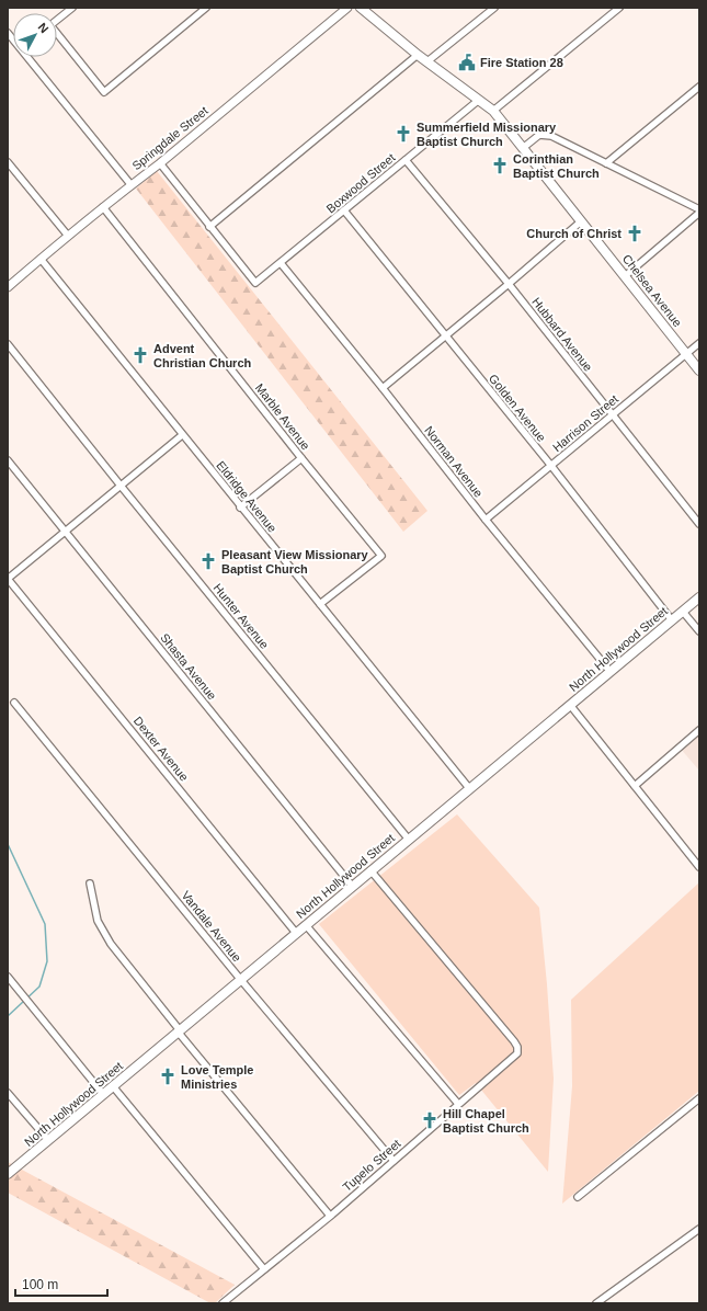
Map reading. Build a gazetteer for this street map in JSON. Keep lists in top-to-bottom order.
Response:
{
  "streets": {
    "main road": ["Chelsea Avenue", "North Hollywood Street"],
    "street": [
      "Springdale Street",
      "Boxwood Street",
      "Hubbard Avenue",
      "Golden Avenue",
      "Marble Avenue",
      "Harrison Street",
      "Norman Avenue",
      "Eldridge Avenue",
      "Hunter Avenue",
      "Shasta Avenue",
      "Dexter Avenue",
      "Vandale Avenue",
      "Tupelo Street"
    ]
  },
  "crossings": [
    ["Springdale Street", "Marble Avenue"],
    ["Springdale Street", "Eldridge Avenue"],
    ["Boxwood Street", "Chelsea Avenue"],
    ["Boxwood Street", "Hubbard Avenue"],
    ["Boxwood Street", "Golden Avenue"],
    ["Boxwood Street", "Norman Avenue"],
    ["Chelsea Avenue", "Harrison Street"],
    ["Hubbard Avenue", "Harrison Street"],
    ["Golden Avenue", "Harrison Street"],
    ["Golden Avenue", "North Hollywood Street"],
    ["Marble Avenue", "Eldridge Avenue"],
    ["Harrison Street", "Norman Avenue"],
    ["Norman Avenue", "North Hollywood Street"],
    ["Eldridge Avenue", "North Hollywood Street"],
    ["Hunter Avenue", "North Hollywood Street"],
    ["North Hollywood Street", "Shasta Avenue"],
    ["North Hollywood Street", "Dexter Avenue"],
    ["North Hollywood Street", "Vandale Avenue"],
    ["North Hollywood Street", "Tupelo Street"],
    ["Vandale Avenue", "Tupelo Street"]
  ],
  "places": {
    "public building": ["Fire Station 28"],
    "church": [
      "Summerfield Missionary Baptist Church",
      "Corinthian Baptist Church",
      "Church of Christ",
      "Advent Christian Church",
      "Pleasant View Missionary Baptist Church",
      "Love Temple Ministries",
      "Hill Chapel Baptist Church"
    ]
  },
  "scale_bar": "100 m",
  "north": "top right"
}
